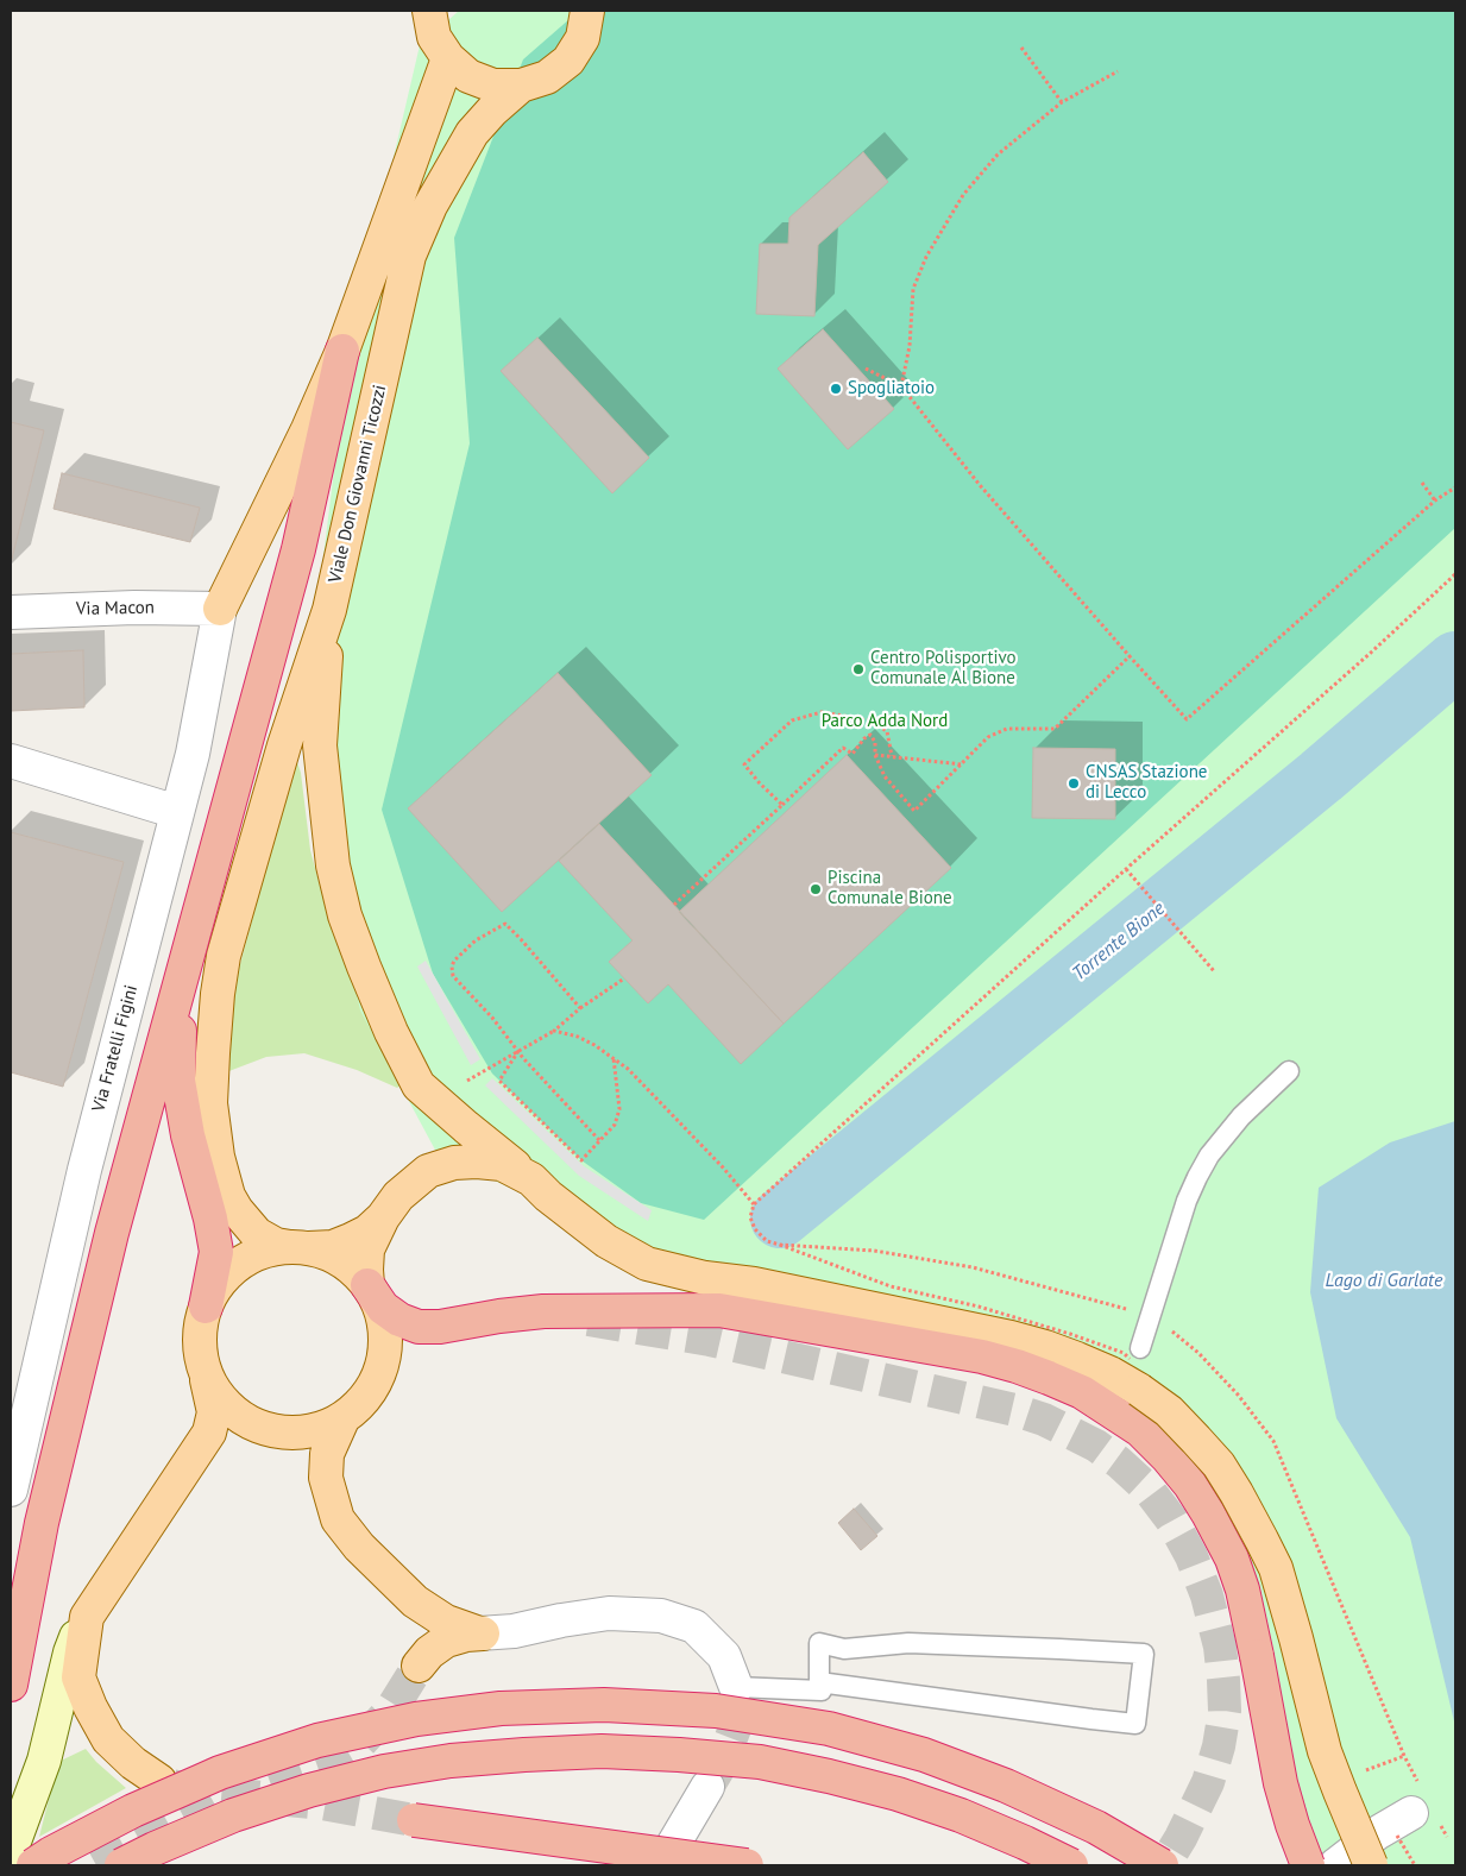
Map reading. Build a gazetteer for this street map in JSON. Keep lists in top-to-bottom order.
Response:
{
  "streets": {
    "main road": ["Viale Don Giovanni Ticozzi"],
    "street": ["Via Macon", "Via Fratelli Figini"]
  },
  "crossings": [
    ["Via Macon", "Via Fratelli Figini"]
  ],
  "water": ["Torrente Bione", "Lago di Garlate"],
  "parks": ["Parco Adda Nord"],
  "places": [
    "Spogliatoio",
    "Centro Polisportivo Comunale Al Bione",
    "CNSAS Stazione di Lecco",
    "Piscina Comunale Bione"
  ]
}
